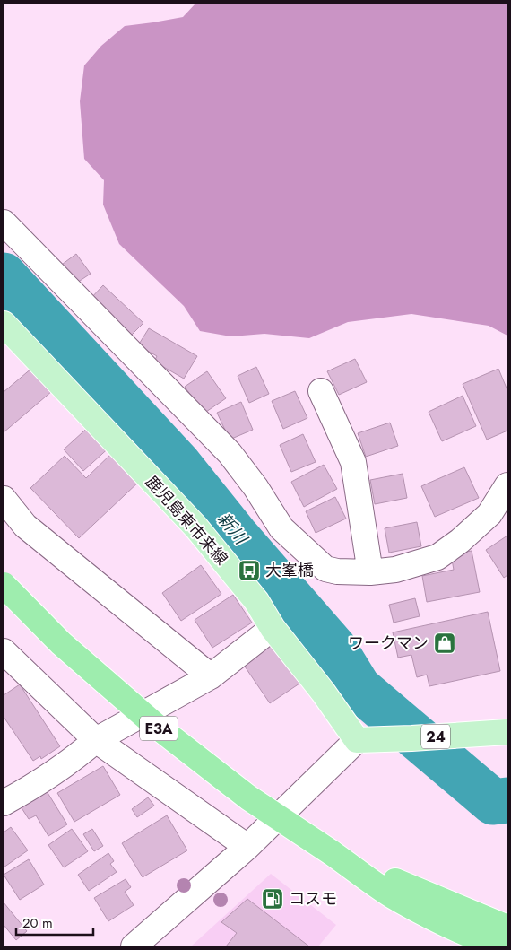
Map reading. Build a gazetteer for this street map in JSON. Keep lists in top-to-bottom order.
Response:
{
  "streets": {
    "highway": ["E3A"],
    "main road": ["鹿児島東市来線", "24"]
  },
  "crossings": [
    ["鹿児島東市来線", "24"]
  ],
  "water": ["新川"],
  "places": {
    "bus stop": ["大峯橋"],
    "shop": ["ワークマン"],
    "fuel station": ["コスモ"]
  },
  "scale_bar": "20 m"
}
